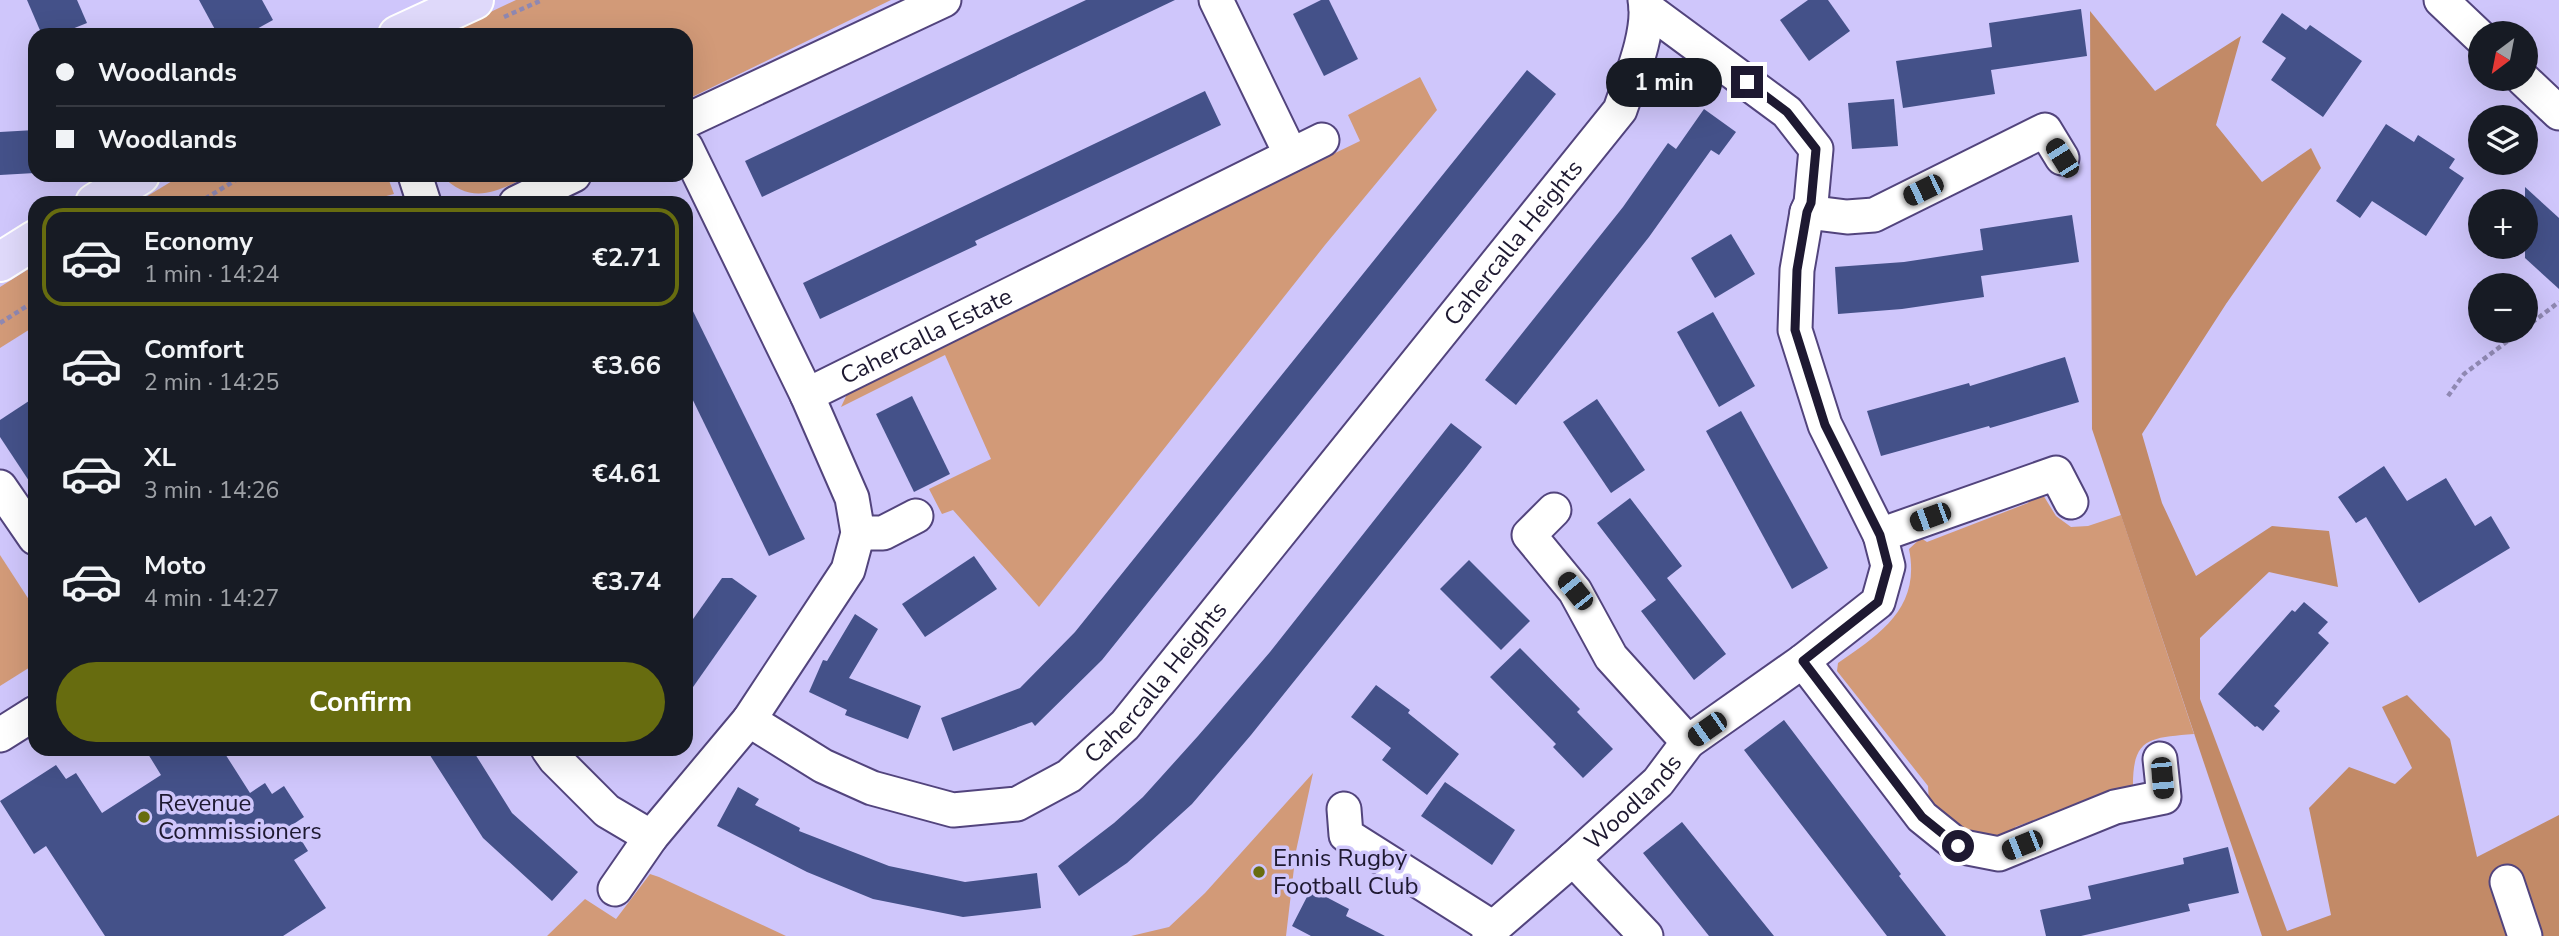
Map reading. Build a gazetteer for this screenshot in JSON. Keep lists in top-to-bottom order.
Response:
{
  "streets": {
    "street": ["Cahercalla Heights", "Cahercalla Estate", "Woodlands"]
  },
  "crossings": [
    ["Cahercalla Heights", "Woodlands"]
  ],
  "places": ["Revenue Commissioners", "Ennis Rugby Football Club"],
  "north": "bottom left",
  "page": {
    "map_buttons": ["+", "−"],
    "banner": ["Woodlands", "Woodlands"],
    "bubble": "1 min",
    "list": [
      {
        "name": "Economy",
        "note": "1 min · 14:24",
        "value": "€2.71"
      },
      {
        "name": "Comfort",
        "note": "2 min · 14:25",
        "value": "€3.66"
      },
      {
        "name": "XL",
        "note": "3 min · 14:26",
        "value": "€4.61"
      },
      {
        "name": "Moto",
        "note": "4 min · 14:27",
        "value": "€3.74"
      }
    ],
    "buttons": "Confirm"
  }
}
